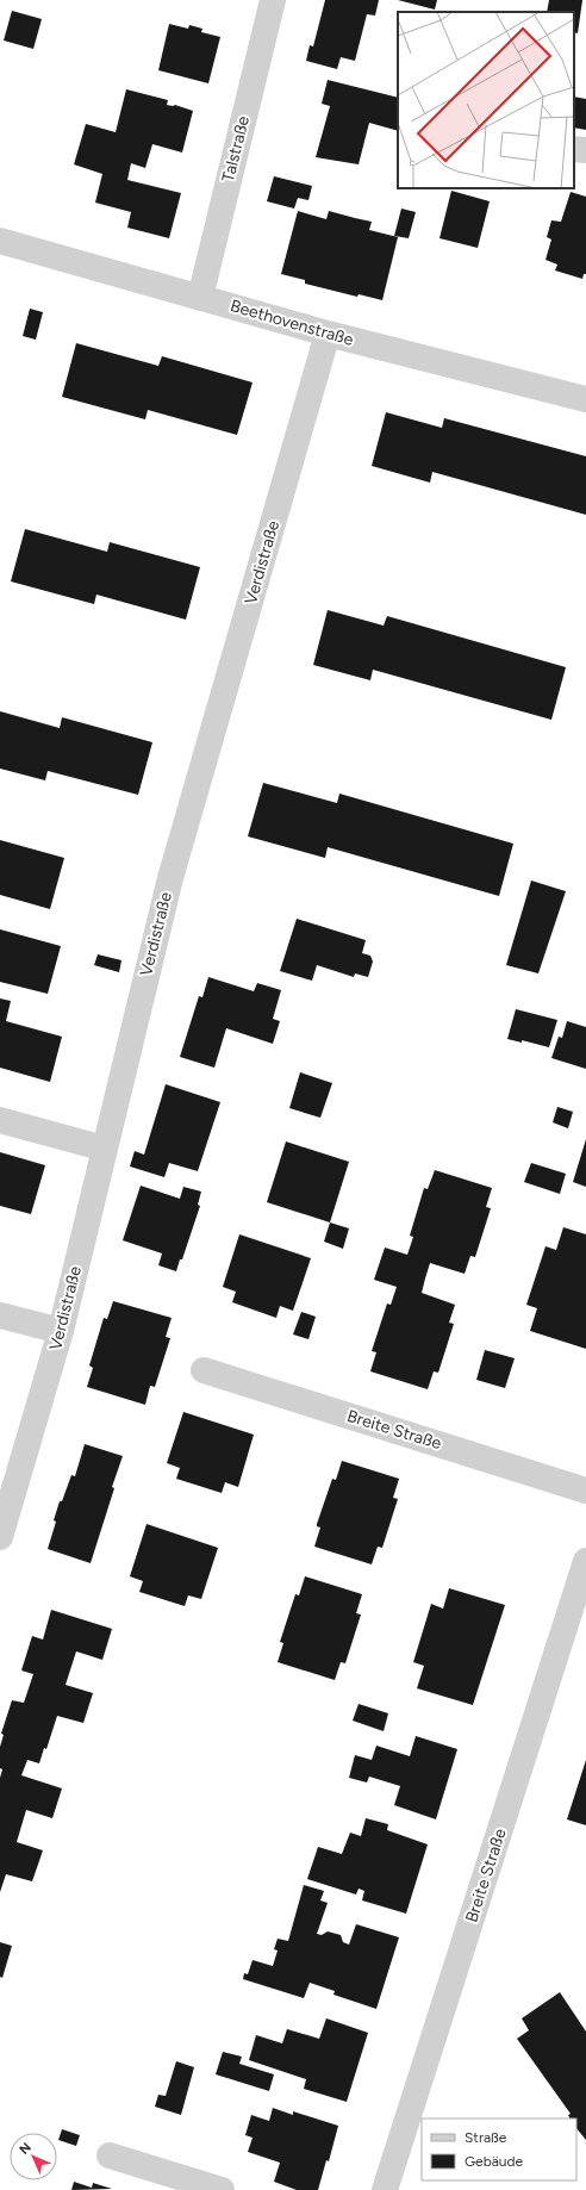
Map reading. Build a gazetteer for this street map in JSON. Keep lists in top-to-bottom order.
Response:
{
  "streets": {
    "street": [
      "Talstraße",
      "Beethovenstraße",
      "Verdistraße",
      "Breite Straße"
    ]
  },
  "crossings": [
    ["Talstraße", "Beethovenstraße"],
    ["Beethovenstraße", "Verdistraße"]
  ],
  "legend": ["Straße", "Gebäude"],
  "north": "top left"
}
